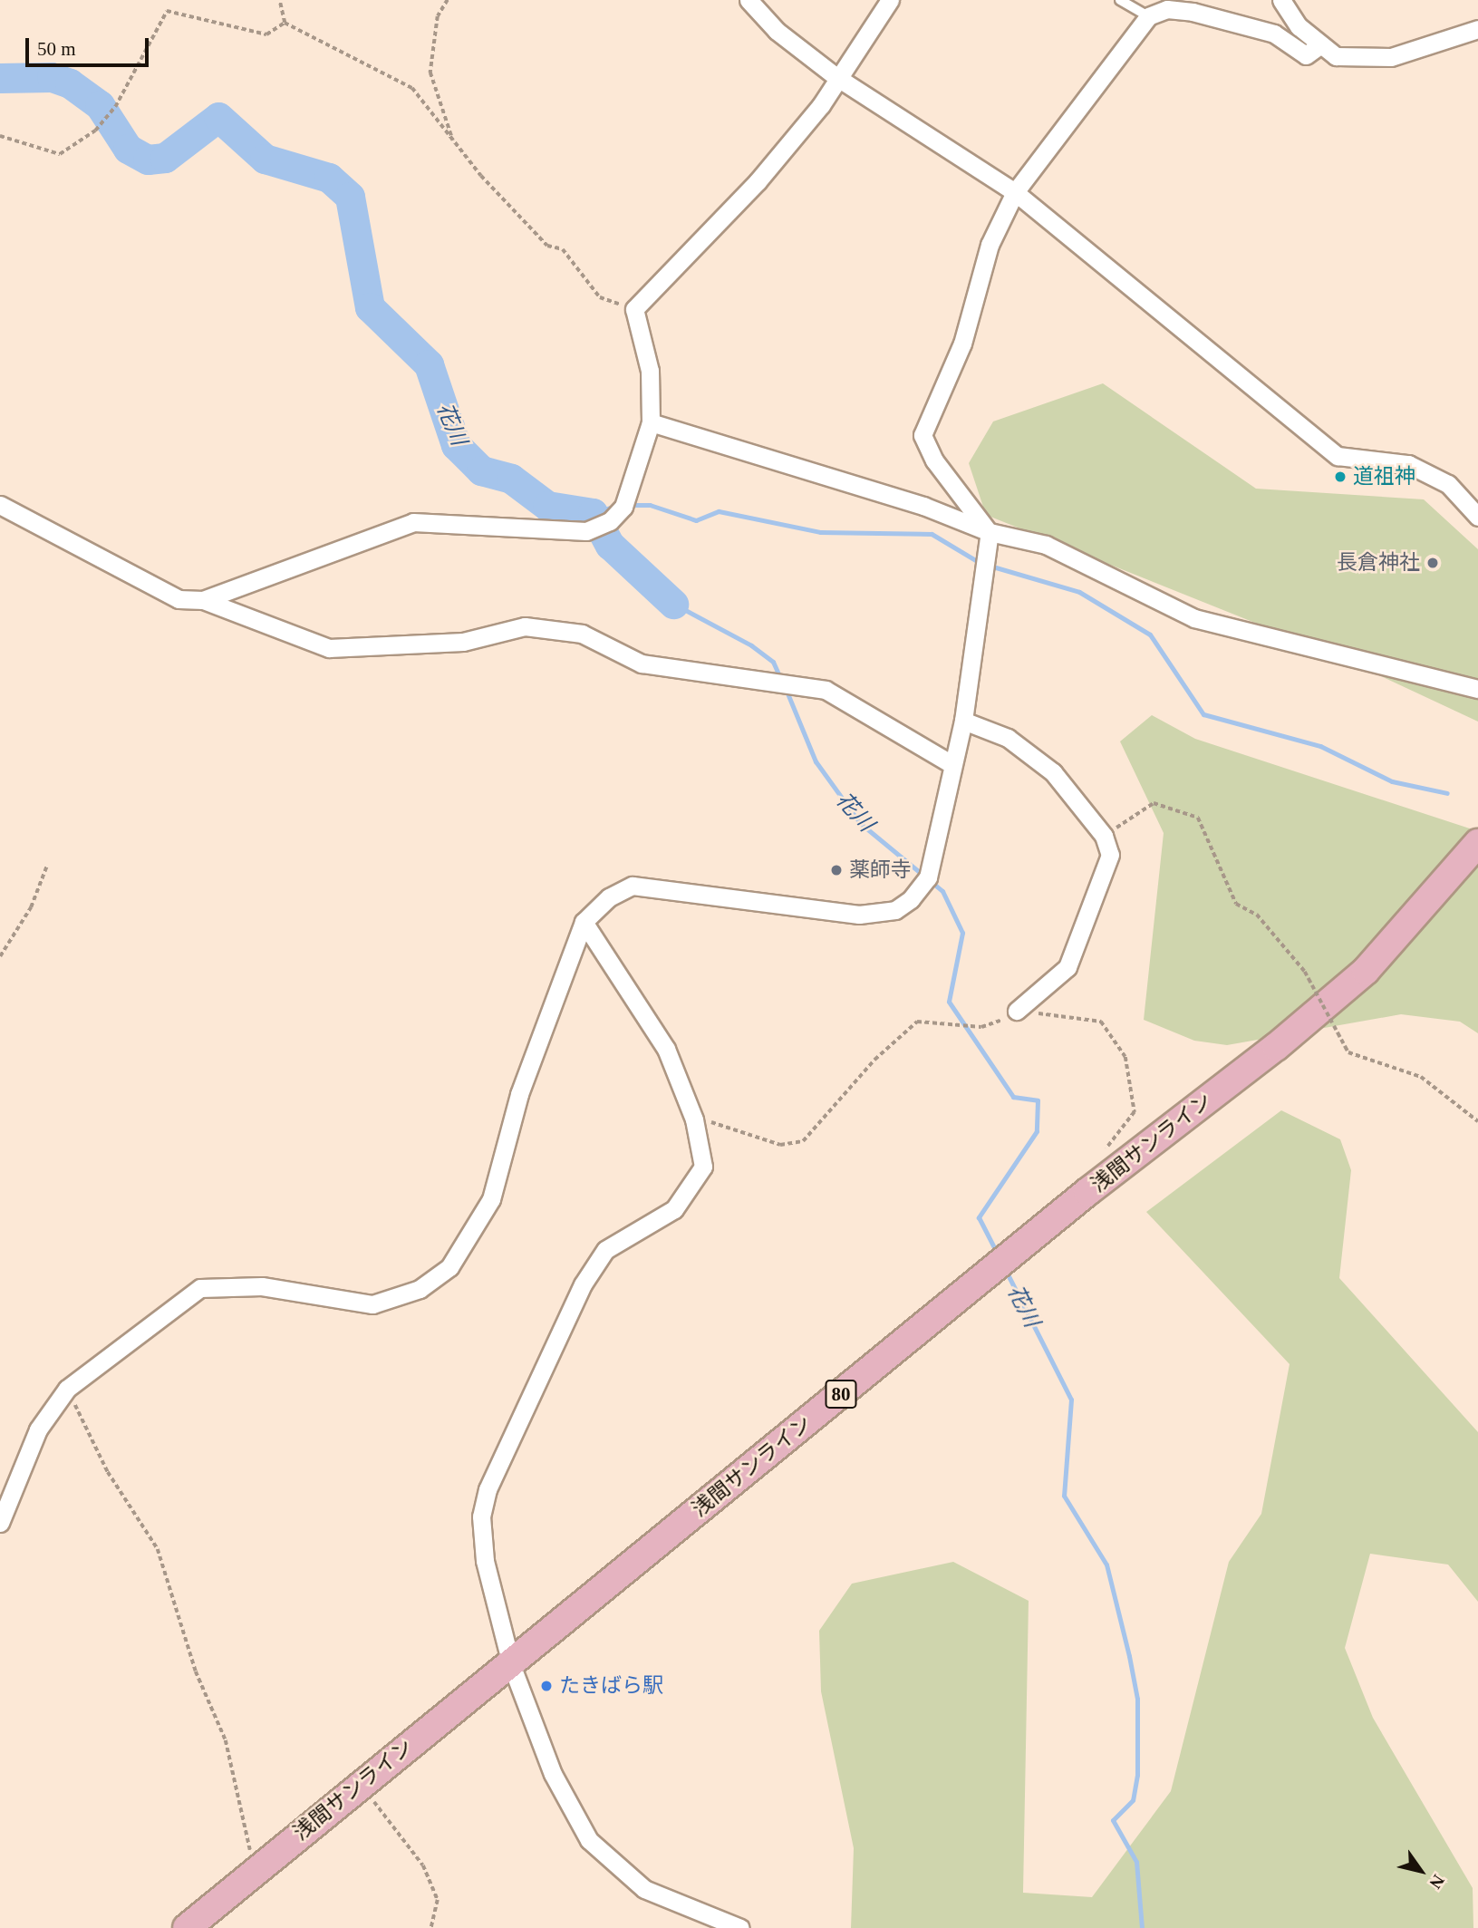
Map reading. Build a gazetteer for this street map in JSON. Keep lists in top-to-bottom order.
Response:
{
  "streets": {
    "main road": ["浅間サンライン", "80"]
  },
  "water": ["花川"],
  "places": [
    "道祖神",
    "長倉神社",
    "薬師寺",
    "たきばら駅"
  ],
  "scale_bar": "50 m",
  "north": "bottom right"
}
